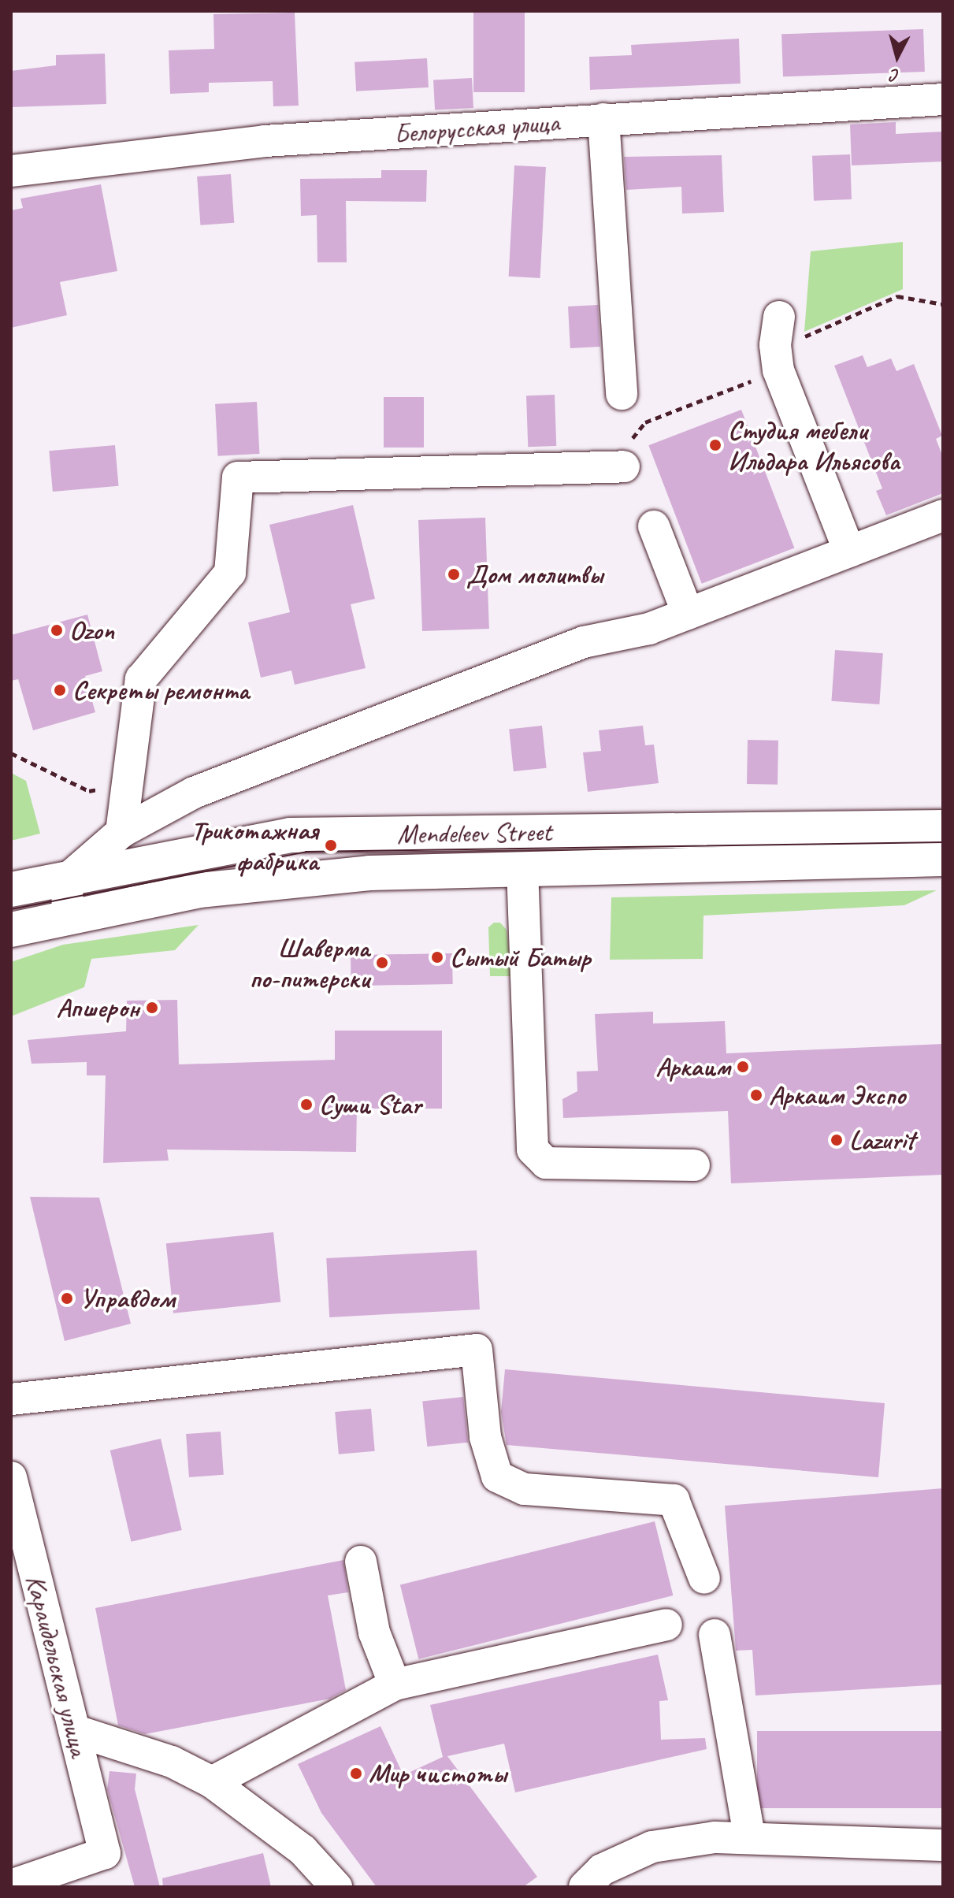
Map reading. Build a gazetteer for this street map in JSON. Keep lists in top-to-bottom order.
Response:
{
  "streets": {
    "main road": ["Mendeleev Street"],
    "street": ["Белорусская улица", "Караидельская улица"]
  },
  "places": [
    "Студия мебели Ильдара Ильясова",
    "Дом молитвы",
    "Ozon",
    "Секреты ремонта",
    "Трикотажная фабрика",
    "Сытый Батыр",
    "Шаверма по-питерски",
    "Апшерон",
    "Аркаим",
    "Аркаим Экспо",
    "Суши Star",
    "Lazurit",
    "Управдом",
    "Мир чистоты"
  ],
  "north": "bottom"
}
